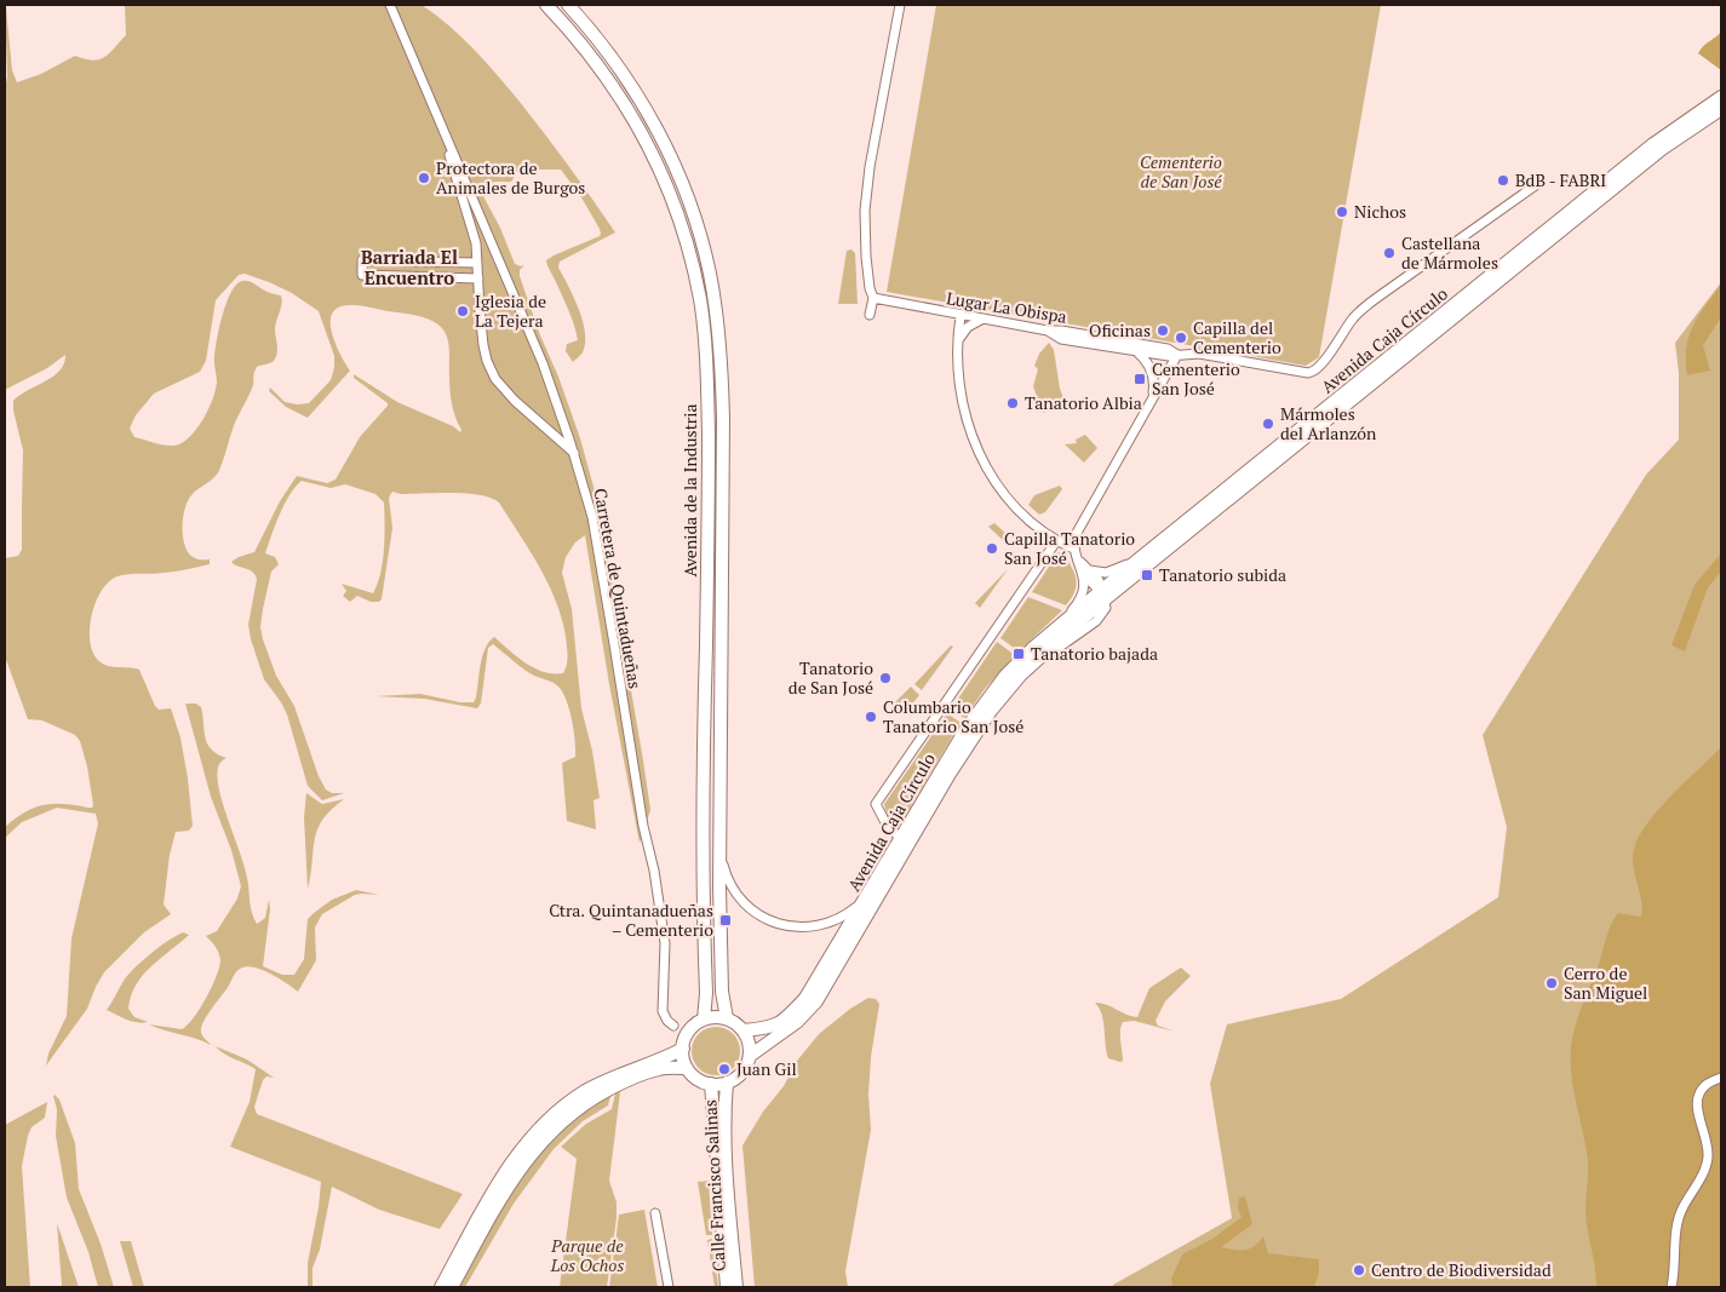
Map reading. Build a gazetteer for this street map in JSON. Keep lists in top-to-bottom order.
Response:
{
  "streets": {
    "main road": ["Avenida Caja Círculo", "Avenida de la Industria", "Calle Francisco Salinas"],
    "street": ["Lugar La Obispa", "Carretera de Quintadueñas"]
  },
  "crossings": [
    ["Avenida Caja Círculo", "Avenida de la Industria"],
    ["Avenida Caja Círculo", "Calle Francisco Salinas"],
    ["Avenida de la Industria", "Calle Francisco Salinas"]
  ],
  "districts": ["Barriada El Encuentro"],
  "parks": ["Cementerio de San José", "Parque de Los Ochos"],
  "places": {
    "other": [
      "Protectora de Animales de Burgos",
      "BdB - FABRI",
      "Nichos",
      "Castellana de Mármoles",
      "Iglesia de La Tejera",
      "Oficinas",
      "Capilla del Cementerio",
      "Tanatorio Albia",
      "Mármoles del Arlanzón",
      "Capilla Tanatorio San José",
      "Tanatorio de San José",
      "Columbario Tanatorio San José",
      "Cerro de San Miguel",
      "Juan Gil",
      "Centro de Biodiversidad"
    ],
    "transit": [
      "Cementerio San José",
      "Tanatorio subida",
      "Tanatorio bajada",
      "Ctra. Quintanadueñas – Cementerio"
    ]
  }
}
